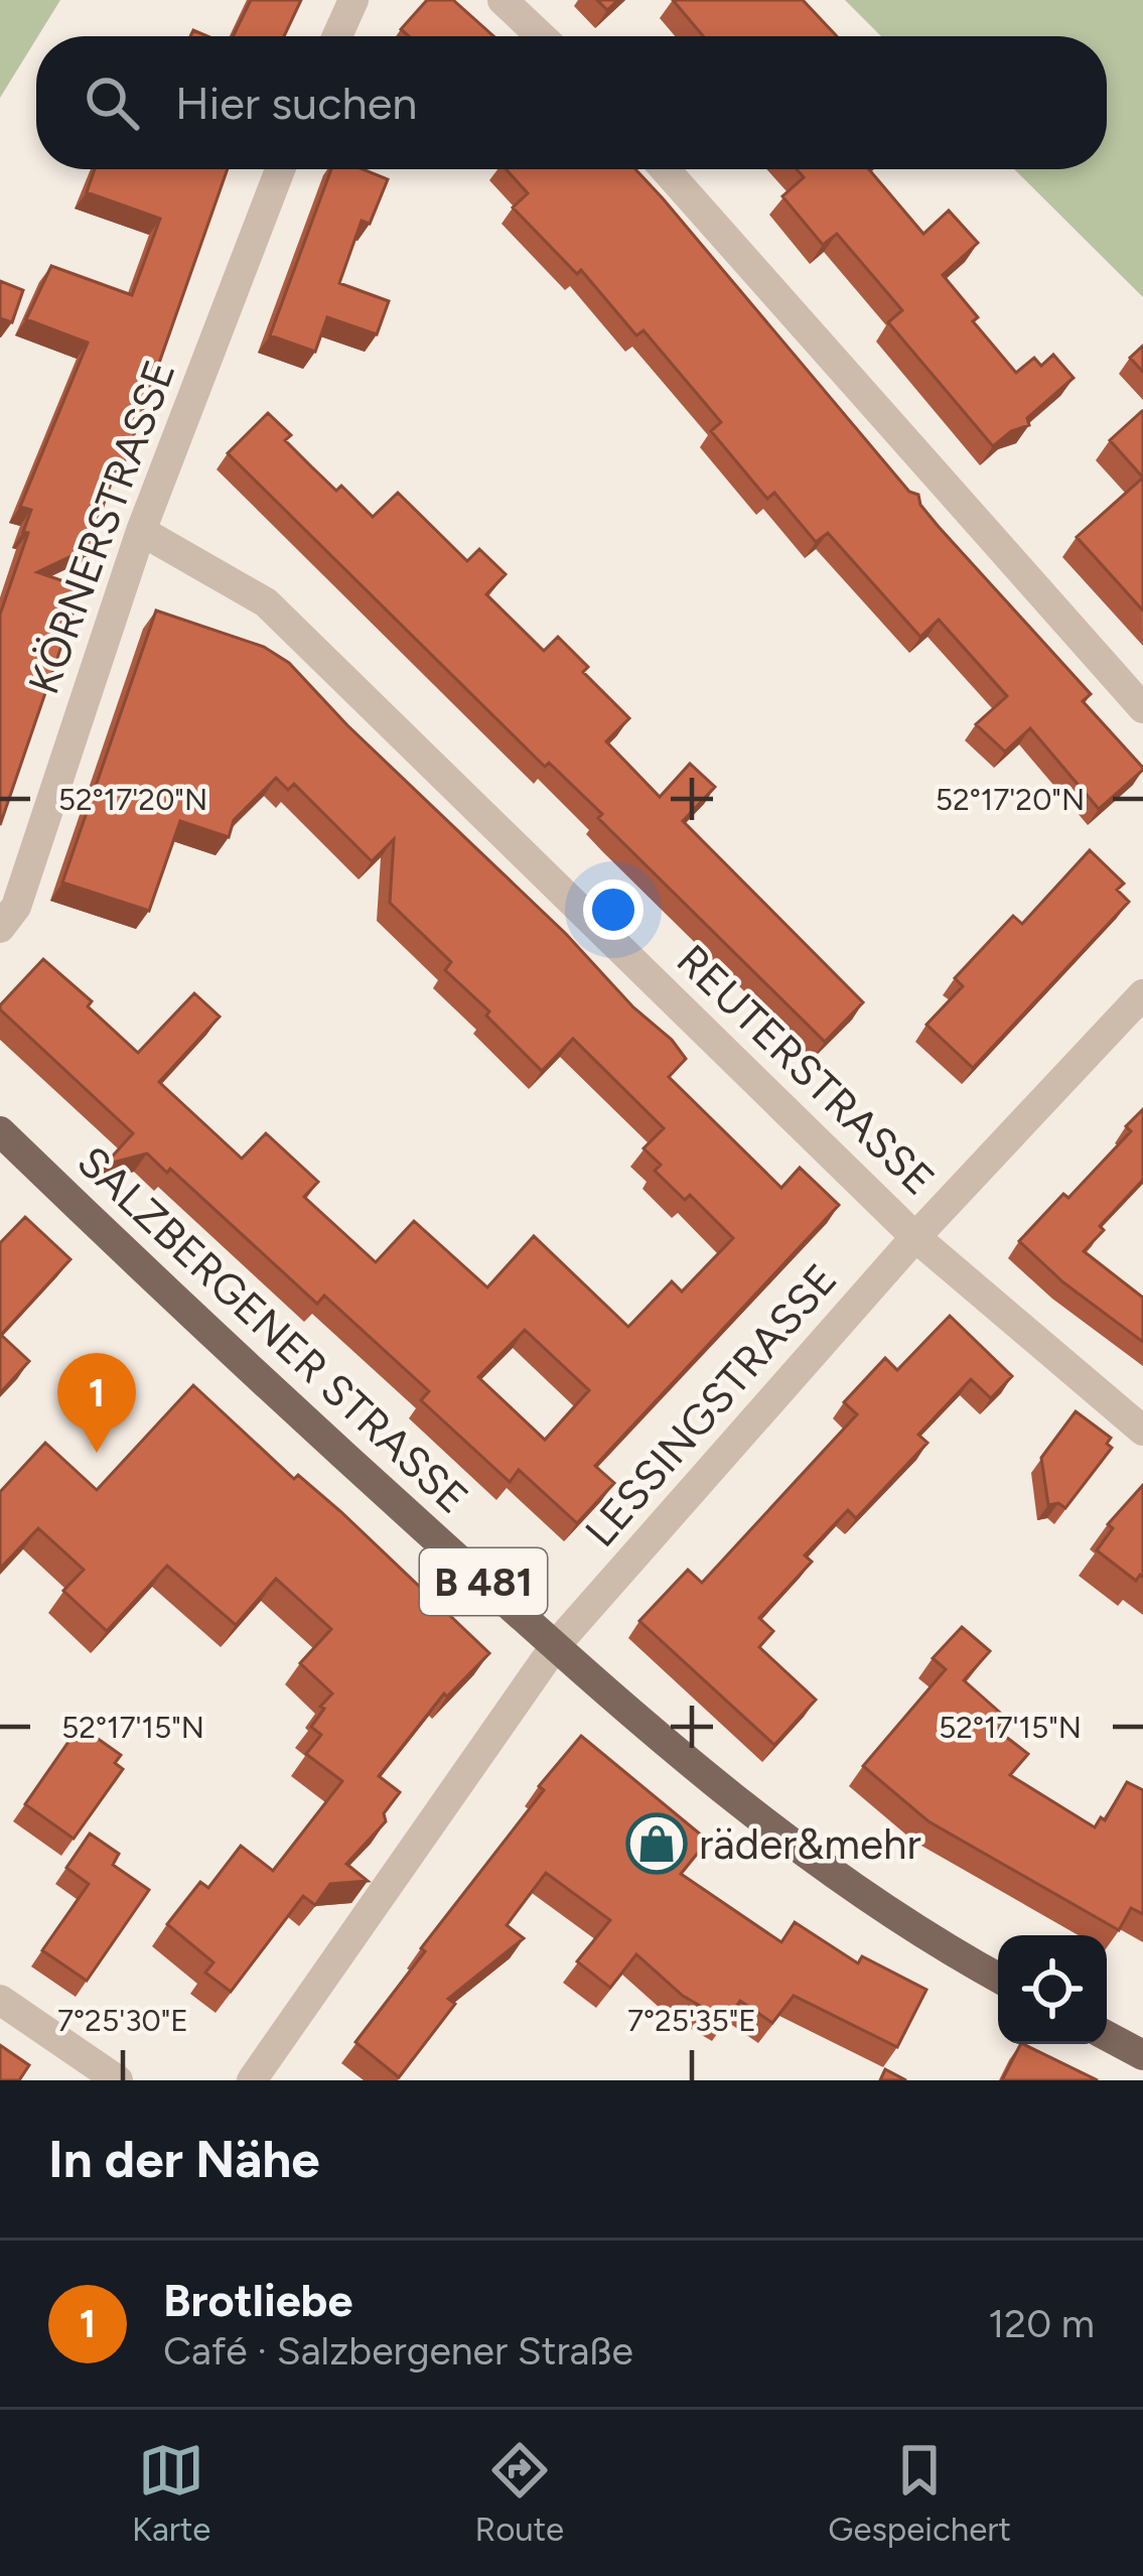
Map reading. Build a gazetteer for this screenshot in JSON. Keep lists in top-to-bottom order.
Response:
{
  "streets": {
    "main road": ["SALZBERGENER STRASSE", "B 481"],
    "street": ["KÖRNERSTRASSE", "REUTERSTRASSE", "LESSINGSTRASSE"]
  },
  "crossings": [
    ["KÖRNERSTRASSE", "REUTERSTRASSE"],
    ["REUTERSTRASSE", "LESSINGSTRASSE"],
    ["SALZBERGENER STRASSE", "LESSINGSTRASSE"]
  ],
  "places": {
    "shop": ["räder&mehr"]
  },
  "page": {
    "search": "Hier suchen",
    "pins": "1",
    "heading": "In der Nähe",
    "list": [
      {
        "mark": "1",
        "name": "Brotliebe",
        "note": "Café · Salzbergener Straße",
        "value": "120 m"
      }
    ],
    "nav": ["Karte", "Route", "Gespeichert"]
  },
  "coordinates": [
    "52°17'20\"N",
    "52°17'15\"N",
    "7°25'30\"E",
    "7°25'35\"E"
  ]
}
